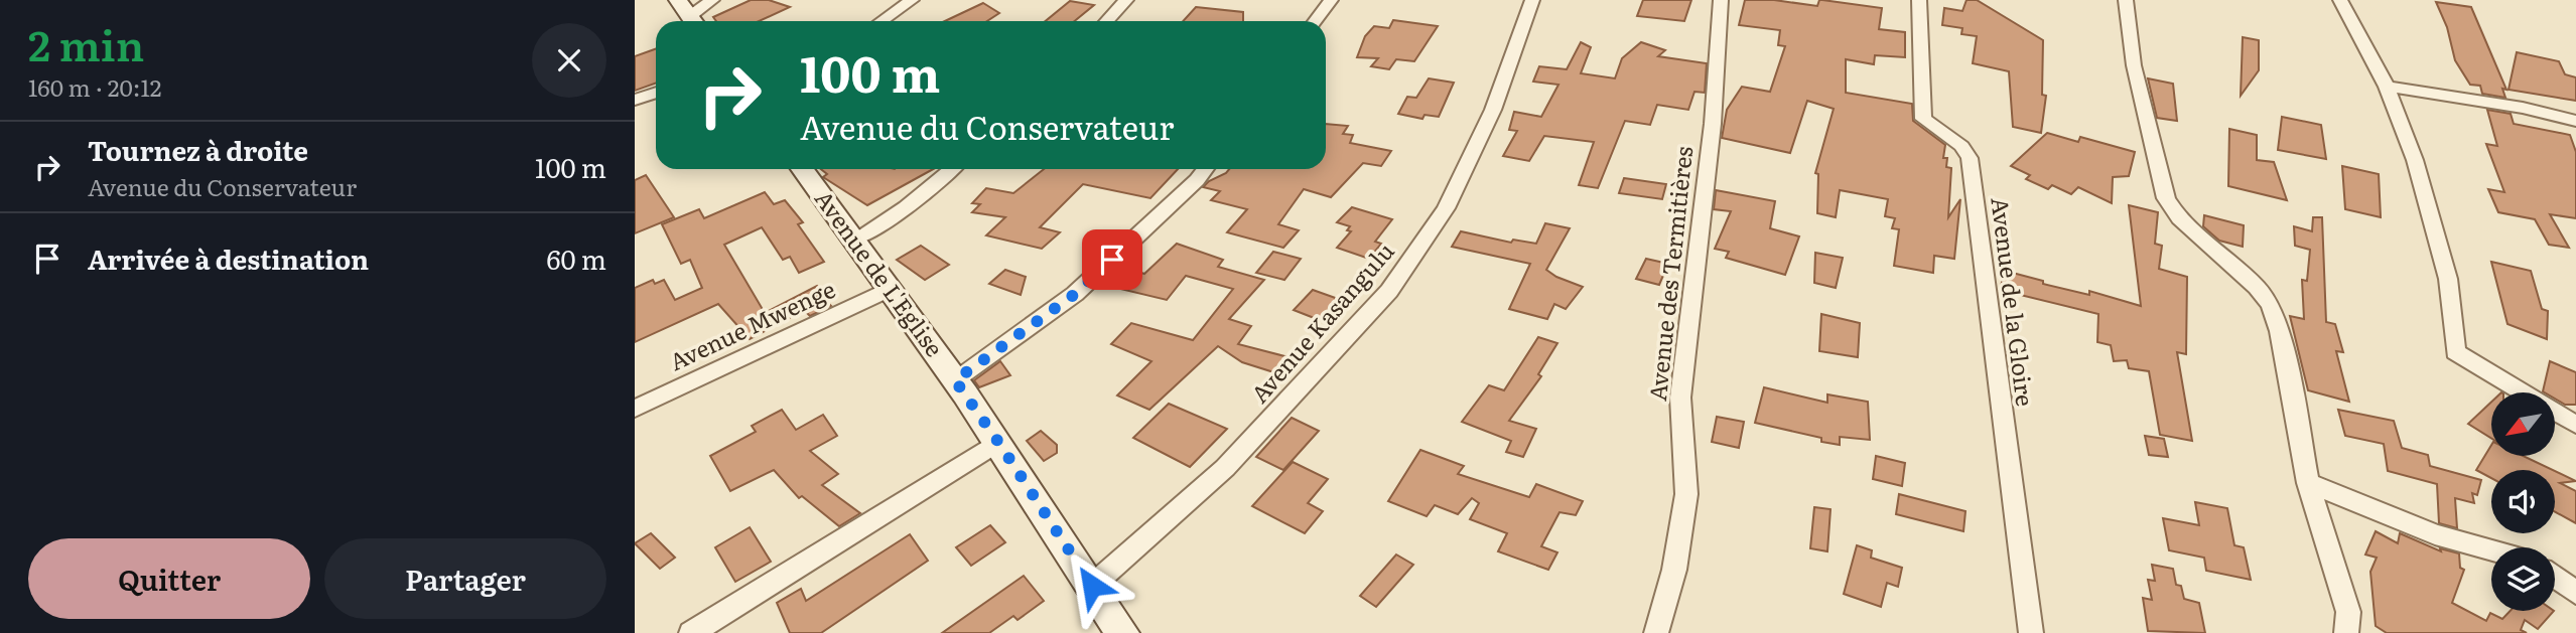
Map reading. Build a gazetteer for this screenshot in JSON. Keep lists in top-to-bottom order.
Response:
{
  "streets": {
    "street": [
      "Avenue de L'Eglise",
      "Avenue des Termitières",
      "Avenue de la Gloire",
      "Avenue Kasangulu",
      "Avenue Mwenge"
    ]
  },
  "crossings": [
    ["Avenue de L'Eglise", "Avenue Kasangulu"],
    ["Avenue de L'Eglise", "Avenue Mwenge"]
  ],
  "north": "bottom left",
  "page": {
    "heading": ["2 min", "160 m · 20:12"],
    "turn": ["100 m", "Avenue du Conservateur"],
    "list": [
      {
        "name": "Tournez à droite",
        "note": "Avenue du Conservateur",
        "value": "100 m"
      },
      {
        "name": "Arrivée à destination",
        "value": "60 m"
      }
    ],
    "buttons": ["Quitter", "Partager"]
  }
}
